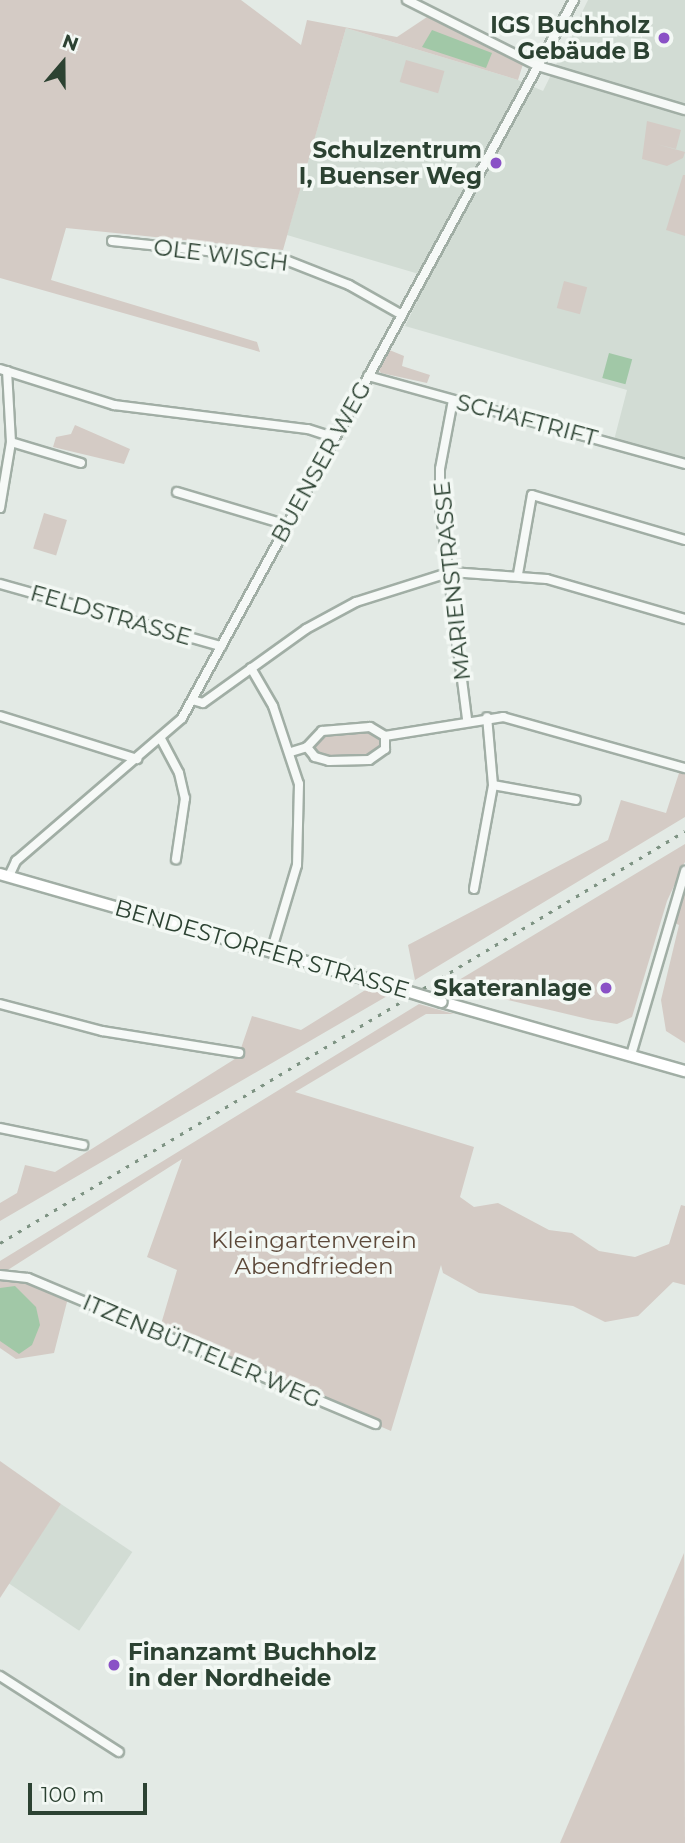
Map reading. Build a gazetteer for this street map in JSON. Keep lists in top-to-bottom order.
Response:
{
  "streets": {
    "street": [
      "OLE WISCH",
      "SCHAFTRIFT",
      "BUENSER WEG",
      "MARIENSTRASSE",
      "FELDSTRASSE",
      "BENDESTORFER STRASSE",
      "ITZENBÜTTELER WEG"
    ]
  },
  "crossings": [
    ["OLE WISCH", "BUENSER WEG"],
    ["SCHAFTRIFT", "BUENSER WEG"],
    ["SCHAFTRIFT", "MARIENSTRASSE"],
    ["BUENSER WEG", "FELDSTRASSE"],
    ["BUENSER WEG", "BENDESTORFER STRASSE"]
  ],
  "parks": ["Kleingartenverein Abendfrieden"],
  "places": [
    "IGS Buchholz Gebäude B",
    "Schulzentrum I, Buenser Weg",
    "Skateranlage",
    "Finanzamt Buchholz in der Nordheide"
  ],
  "scale_bar": "100 m",
  "north": "top"
}
